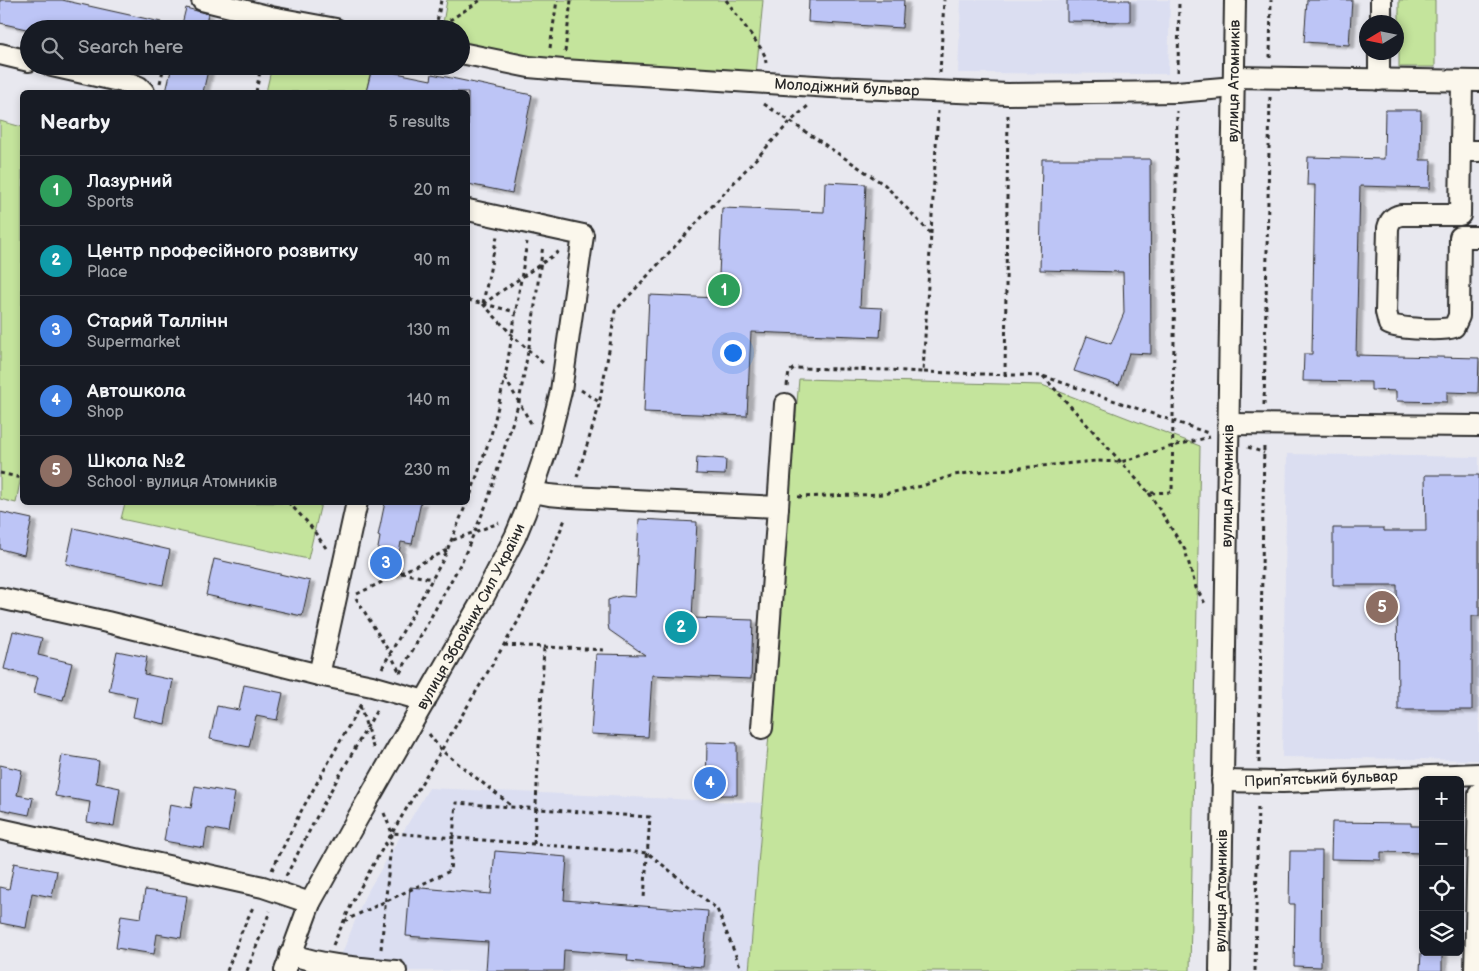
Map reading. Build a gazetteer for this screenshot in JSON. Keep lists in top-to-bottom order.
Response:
{
  "streets": {
    "street": [
      "вулиця Атомників",
      "Молодіжний бульвар",
      "вулиця Збройних Сил України",
      "Припʼятський бульвар"
    ]
  },
  "crossings": [
    ["вулиця Атомників", "Молодіжний бульвар"],
    ["вулиця Атомників", "Припʼятський бульвар"]
  ],
  "north": "left",
  "page": {
    "search": "Search here",
    "heading": ["Nearby", "5 results"],
    "list": [
      {
        "mark": "1",
        "name": "Лазурний",
        "note": "Sports",
        "value": "20 m"
      },
      {
        "mark": "2",
        "name": "Центр професійного розвитку",
        "note": "Place",
        "value": "90 m"
      },
      {
        "mark": "3",
        "name": "Старий Таллінн",
        "note": "Supermarket",
        "value": "130 m"
      },
      {
        "mark": "4",
        "name": "Автошкола",
        "note": "Shop",
        "value": "140 m"
      },
      {
        "mark": "5",
        "name": "Школа №2",
        "note": "School · вулиця Атомників",
        "value": "230 m"
      }
    ],
    "pins": [
      "1",
      "3",
      "5",
      "2",
      "4"
    ],
    "map_buttons": ["+", "−"]
  }
}
